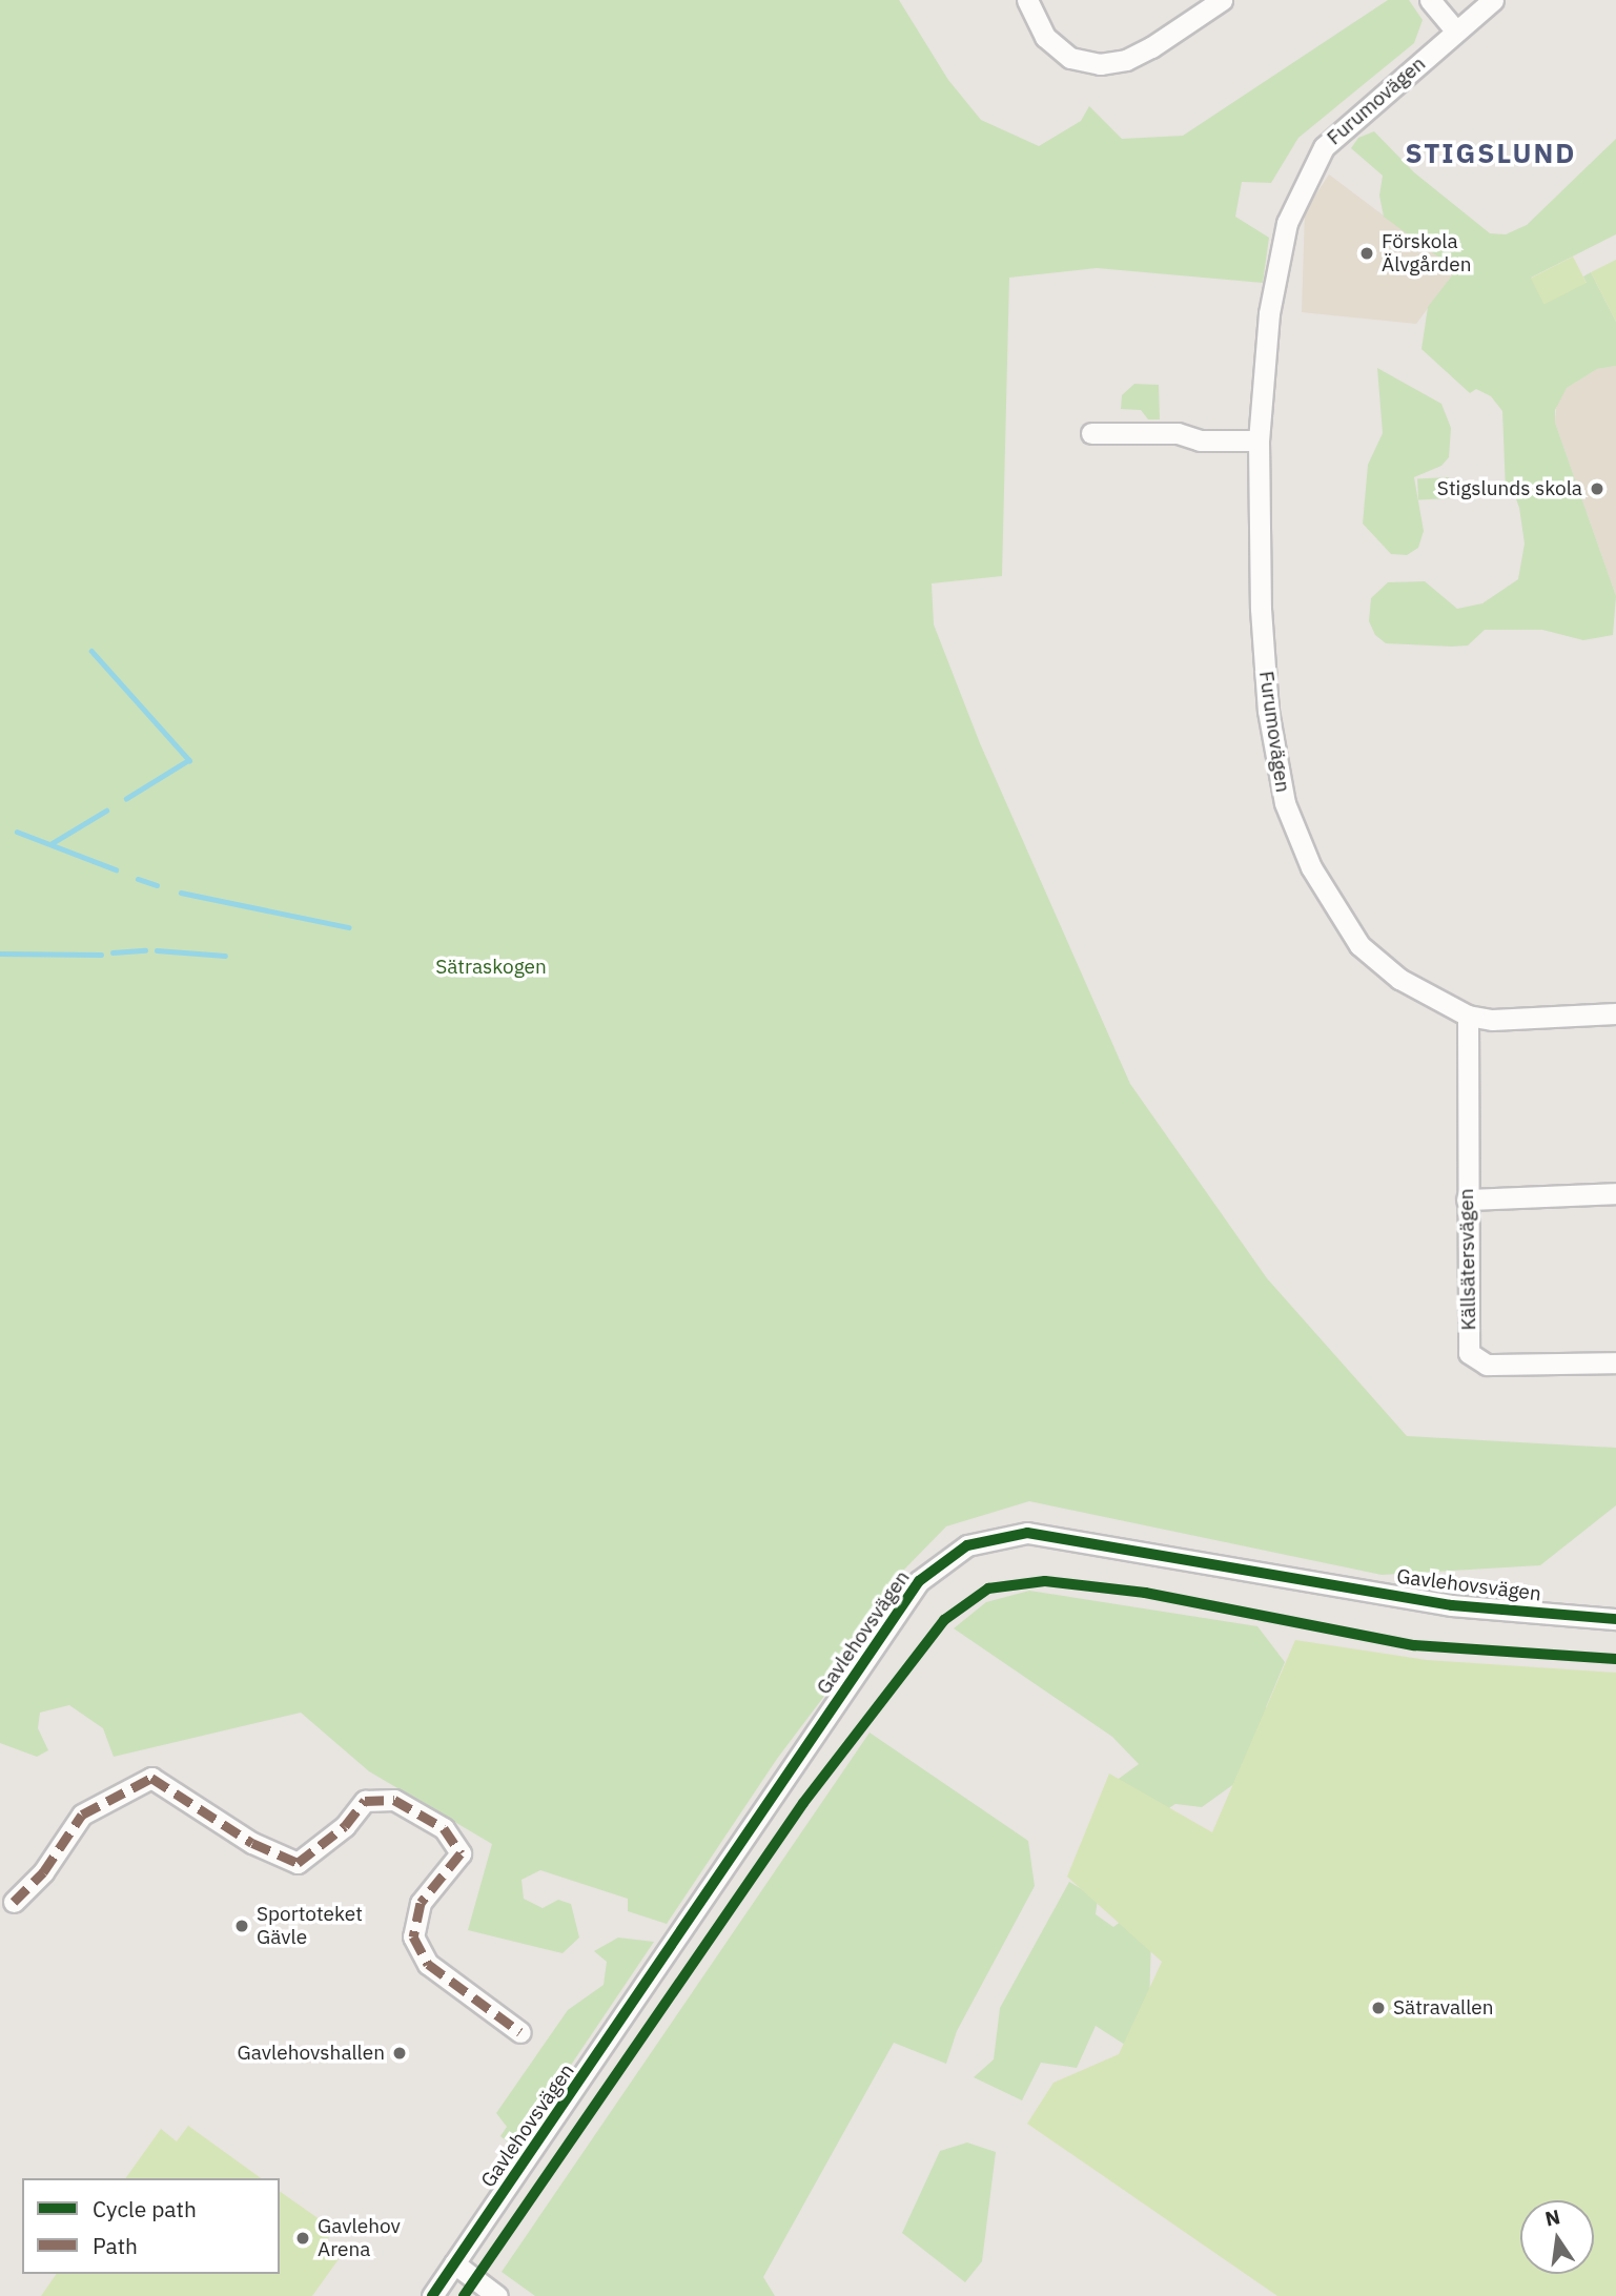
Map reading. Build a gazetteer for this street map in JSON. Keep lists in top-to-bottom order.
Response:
{
  "streets": {
    "street": ["Furumovägen", "Källsätersvägen", "Gavlehovsvägen"]
  },
  "crossings": [
    ["Furumovägen", "Källsätersvägen"]
  ],
  "districts": ["STIGSLUND"],
  "parks": ["Sätraskogen"],
  "places": [
    "Förskola Älvgården",
    "Stigslunds skola",
    "Sportoteket Gävle",
    "Sätravallen",
    "Gavlehovshallen",
    "Gavlehov Arena"
  ],
  "legend": ["Cycle path", "Path"],
  "north": "top"
}
